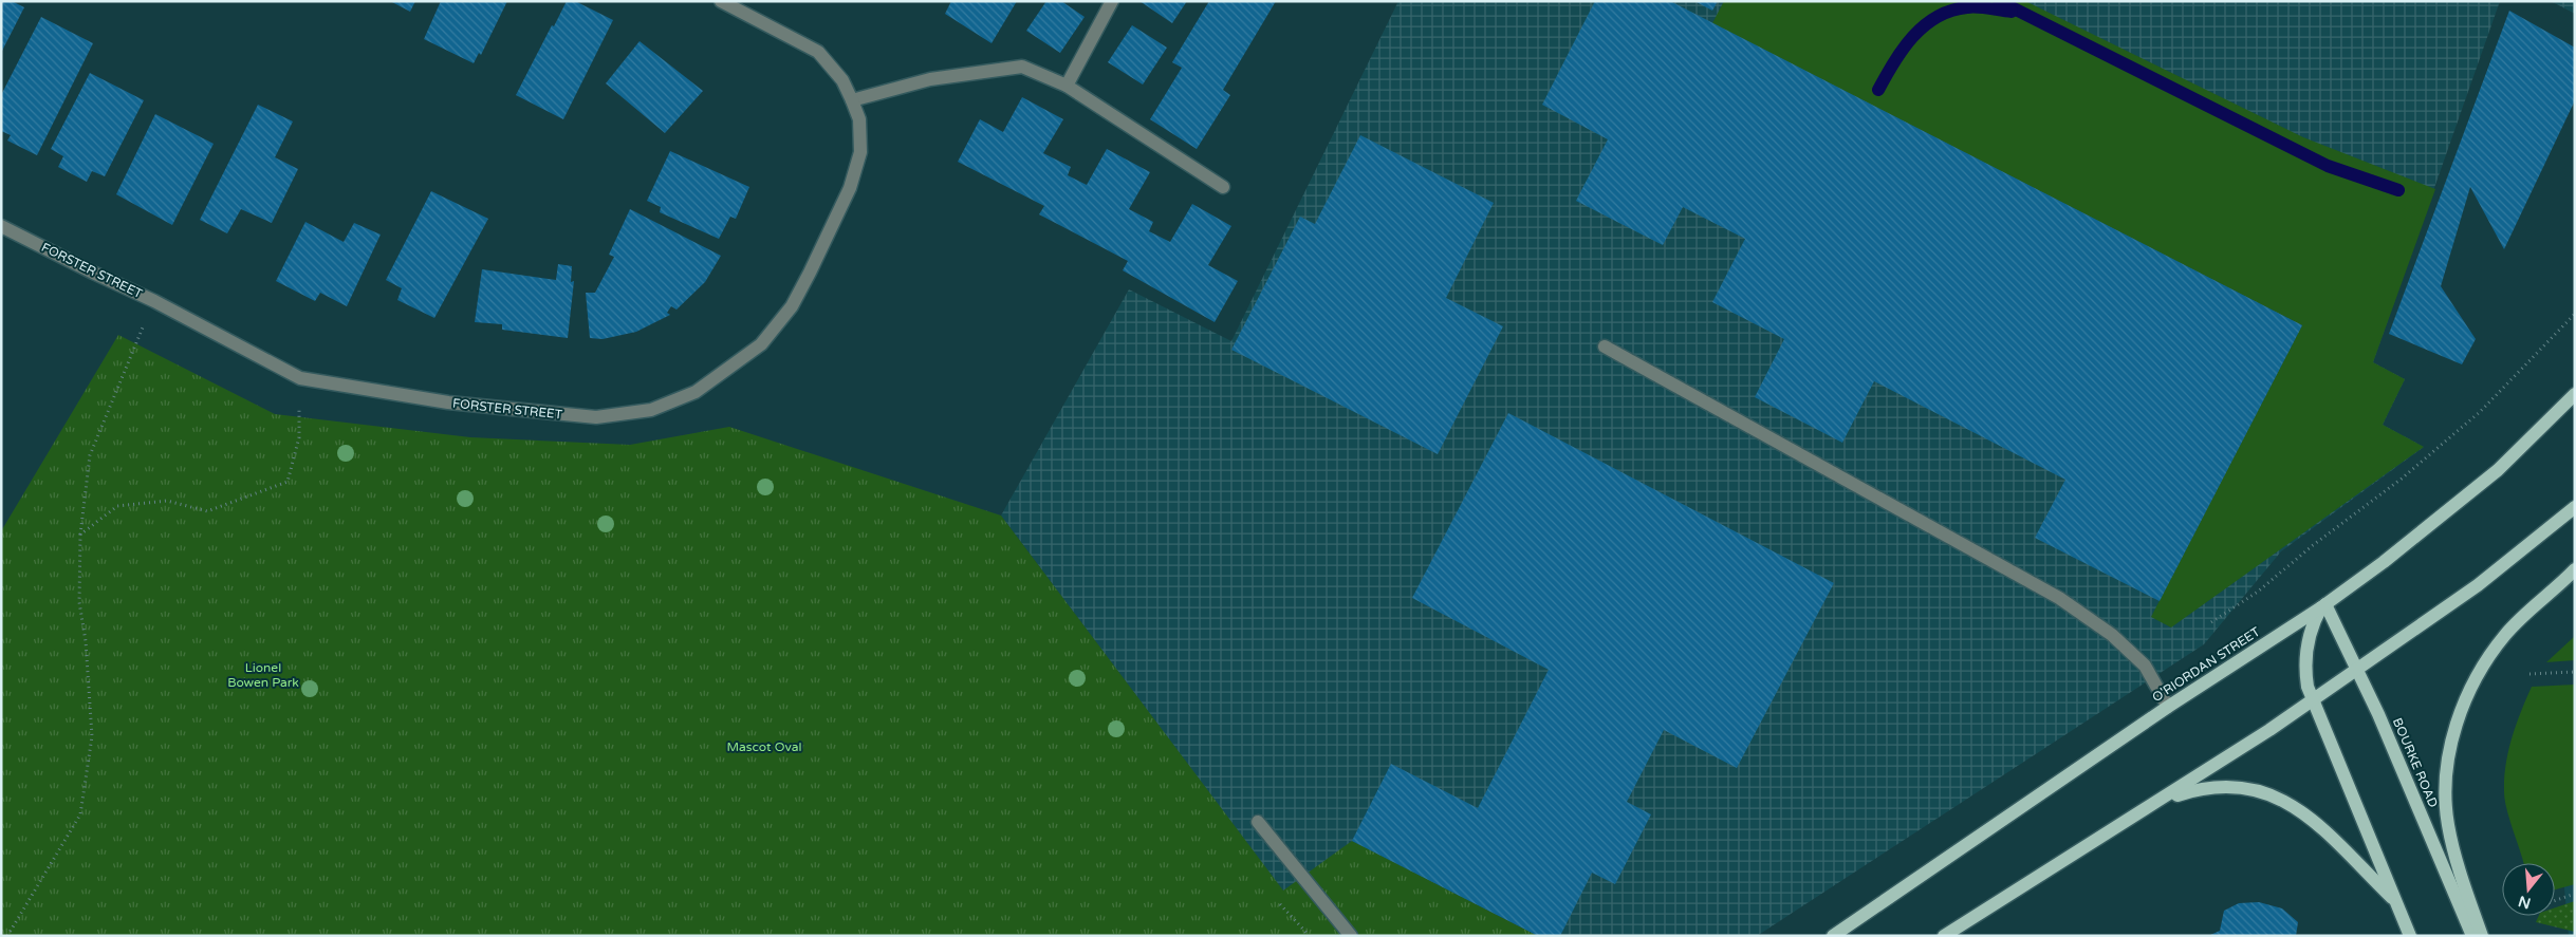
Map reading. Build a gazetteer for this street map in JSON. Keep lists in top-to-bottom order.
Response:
{
  "streets": {
    "main road": ["O'RIORDAN STREET", "BOURKE ROAD"],
    "street": ["FORSTER STREET"]
  },
  "crossings": [
    ["O'RIORDAN STREET", "BOURKE ROAD"]
  ],
  "parks": ["Lionel Bowen Park", "Mascot Oval"],
  "north": "bottom"
}
